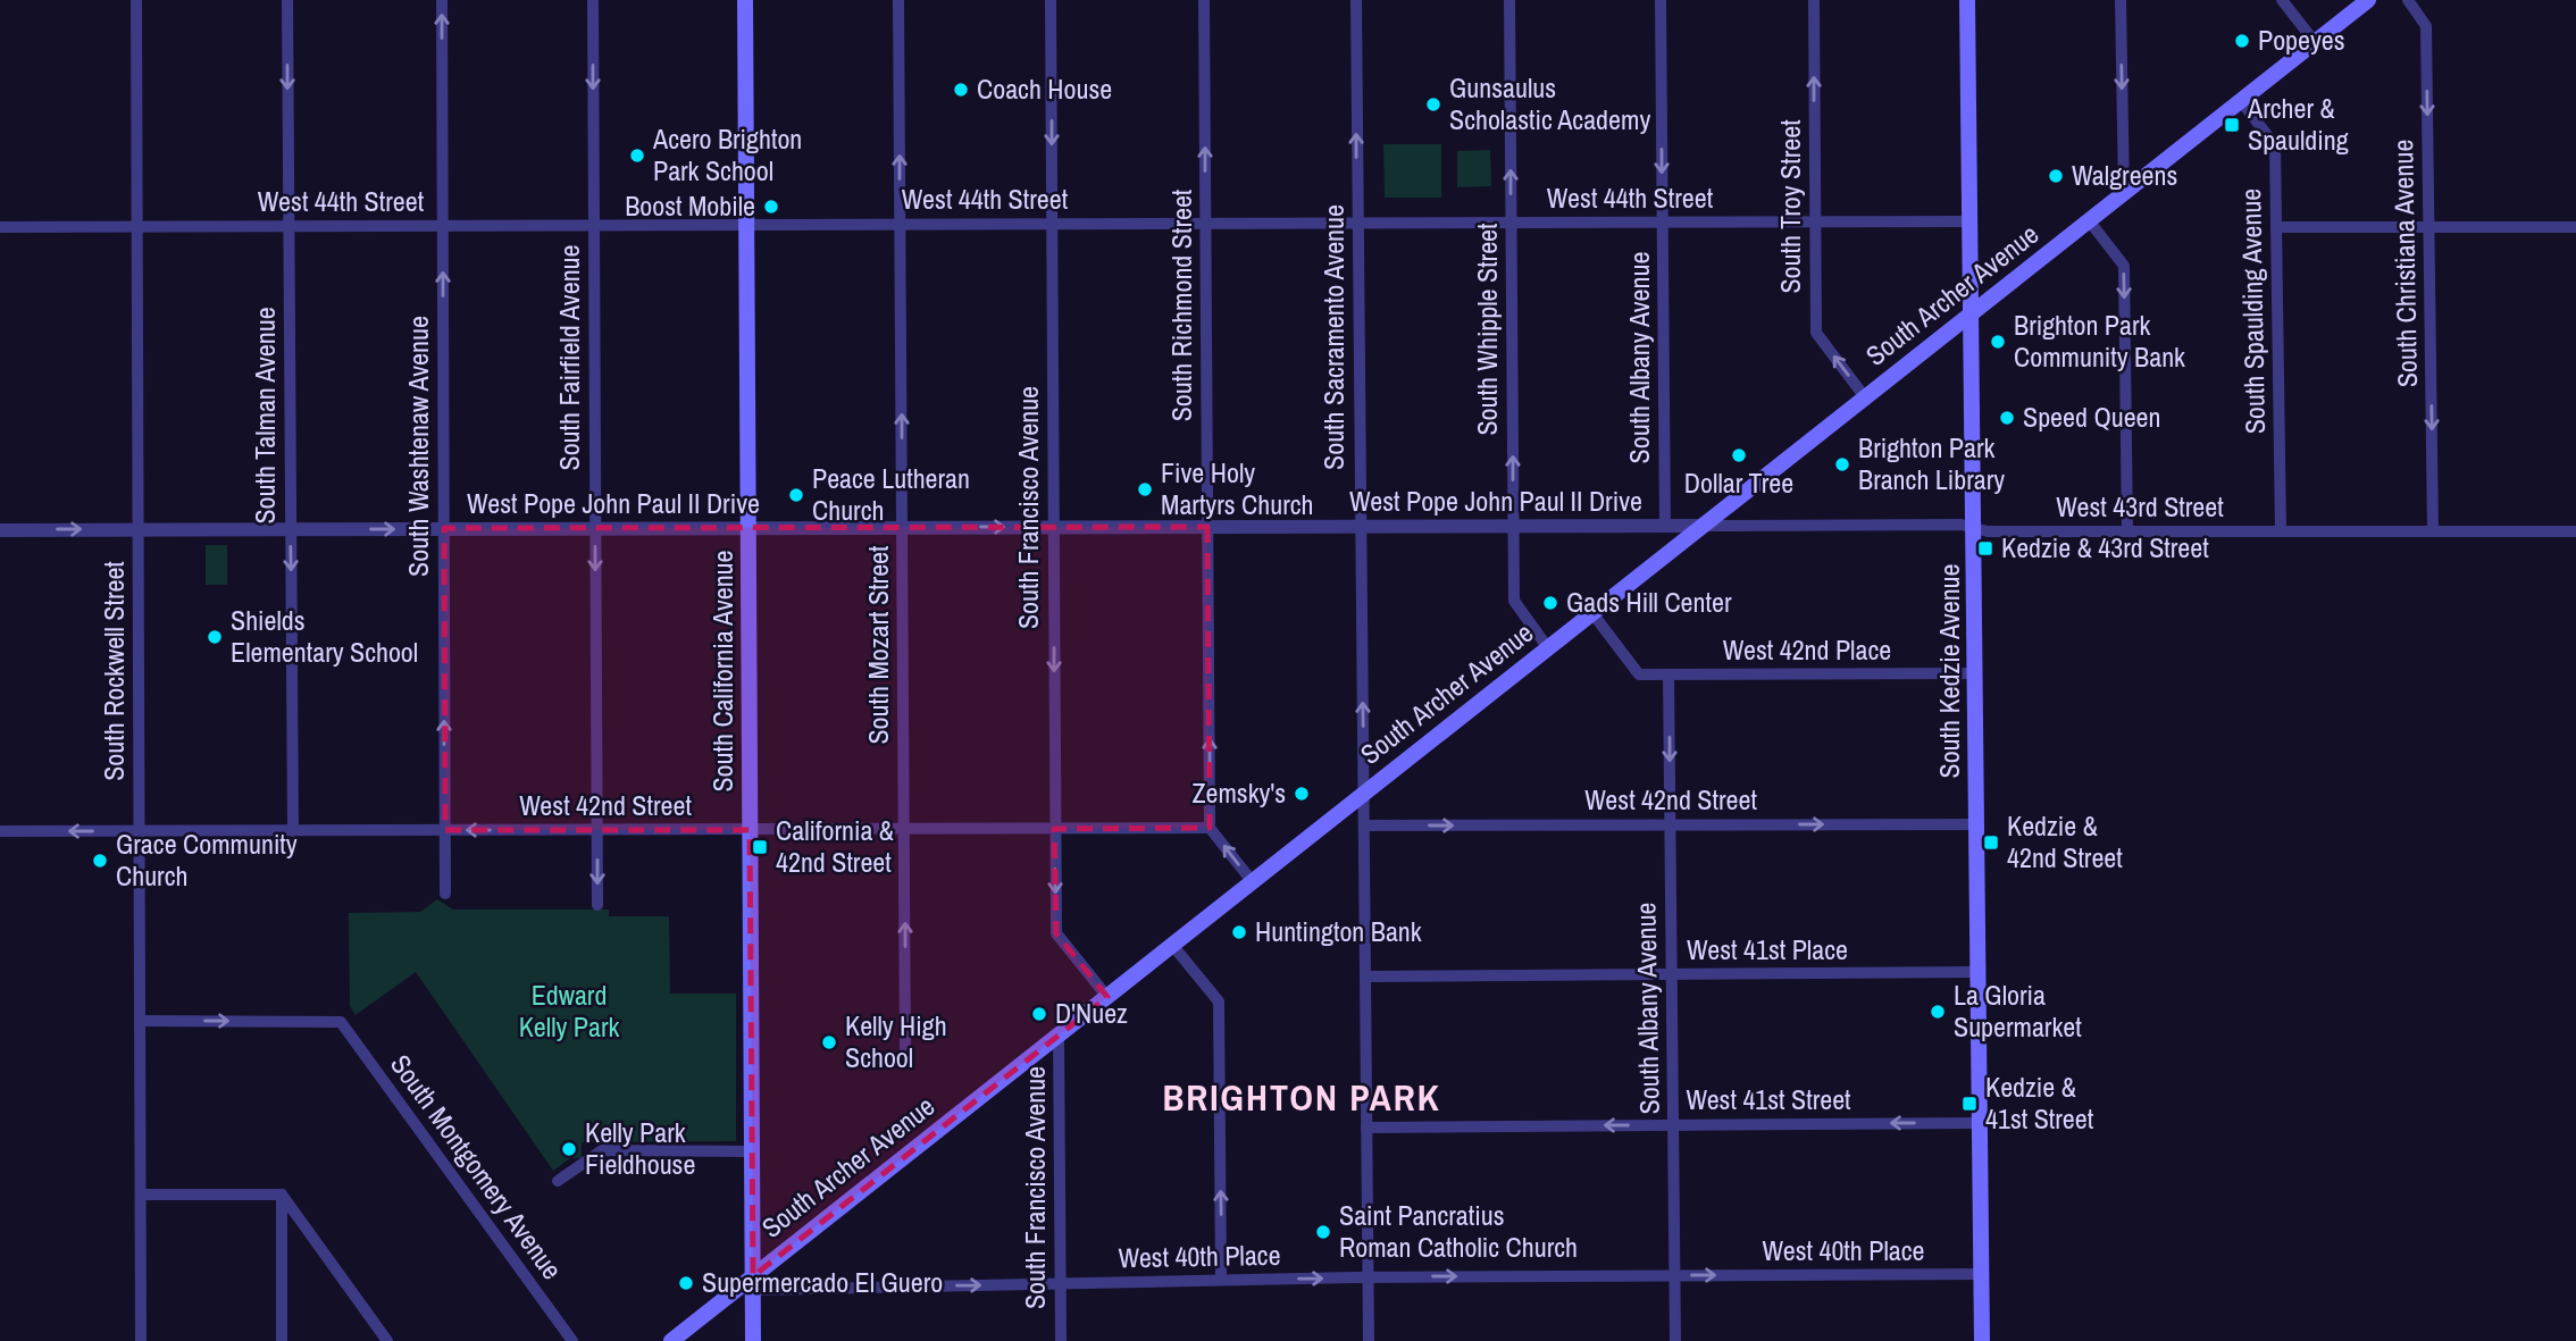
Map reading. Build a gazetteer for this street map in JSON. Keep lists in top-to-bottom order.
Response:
{
  "streets": {
    "main road": ["South Archer Avenue", "South California Avenue", "South Kedzie Avenue"],
    "street": [
      "West 44th Street",
      "South Troy Street",
      "South Christiana Avenue",
      "South Richmond Street",
      "South Spaulding Avenue",
      "South Whipple Street",
      "South Sacramento Avenue",
      "South Fairfield Avenue",
      "South Albany Avenue",
      "South Talman Avenue",
      "South Washtenaw Avenue",
      "West Pope John Paul II Drive",
      "South Francisco Avenue",
      "West 43rd Street",
      "South Mozart Street",
      "West 42nd Place",
      "South Rockwell Street",
      "West 42nd Street",
      "West 41st Place",
      "West 41st Street",
      "South Montgomery Avenue",
      "West 40th Place"
    ]
  },
  "crossings": [
    ["West 44th Street", "South Troy Street"],
    ["West 44th Street", "South Richmond Street"],
    ["West 44th Street", "South Whipple Street"],
    ["West 44th Street", "South Sacramento Avenue"],
    ["West 44th Street", "South Fairfield Avenue"],
    ["West 44th Street", "South Albany Avenue"],
    ["West 44th Street", "South Talman Avenue"],
    ["West 44th Street", "South Washtenaw Avenue"],
    ["West 44th Street", "South Francisco Avenue"],
    ["West 44th Street", "South Mozart Street"],
    ["West 44th Street", "South Rockwell Street"],
    ["West 44th Street", "South California Avenue"],
    ["West 44th Street", "South Kedzie Avenue"],
    ["South Troy Street", "South Archer Avenue"],
    ["South Christiana Avenue", "West 43rd Street"],
    ["South Archer Avenue", "South Spaulding Avenue"],
    ["South Archer Avenue", "South Whipple Street"],
    ["South Archer Avenue", "South Sacramento Avenue"],
    ["South Archer Avenue", "West Pope John Paul II Drive"],
    ["South Archer Avenue", "South Francisco Avenue"],
    ["South Archer Avenue", "West 43rd Street"],
    ["South Archer Avenue", "West 42nd Place"],
    ["South Archer Avenue", "South California Avenue"],
    ["South Archer Avenue", "South Kedzie Avenue"],
    ["South Archer Avenue", "West 40th Place"],
    ["South Richmond Street", "West Pope John Paul II Drive"],
    ["South Richmond Street", "West 42nd Street"],
    ["South Spaulding Avenue", "West 43rd Street"],
    ["South Whipple Street", "West Pope John Paul II Drive"],
    ["South Sacramento Avenue", "West Pope John Paul II Drive"],
    ["South Sacramento Avenue", "West 42nd Street"],
    ["South Sacramento Avenue", "West 41st Place"],
    ["South Sacramento Avenue", "West 41st Street"],
    ["South Sacramento Avenue", "West 40th Place"],
    ["South Fairfield Avenue", "West Pope John Paul II Drive"],
    ["South Fairfield Avenue", "West 42nd Street"],
    ["South Albany Avenue", "West Pope John Paul II Drive"],
    ["South Albany Avenue", "West 42nd Place"],
    ["South Albany Avenue", "West 42nd Street"],
    ["South Albany Avenue", "West 41st Place"],
    ["South Albany Avenue", "West 41st Street"],
    ["South Albany Avenue", "West 40th Place"],
    ["South Talman Avenue", "West Pope John Paul II Drive"],
    ["South Talman Avenue", "West 42nd Street"],
    ["South Washtenaw Avenue", "West Pope John Paul II Drive"],
    ["South Washtenaw Avenue", "West 42nd Street"],
    ["West Pope John Paul II Drive", "South Francisco Avenue"],
    ["West Pope John Paul II Drive", "West 43rd Street"],
    ["West Pope John Paul II Drive", "South Mozart Street"],
    ["West Pope John Paul II Drive", "South Rockwell Street"],
    ["West Pope John Paul II Drive", "South California Avenue"],
    ["South Francisco Avenue", "West 42nd Street"],
    ["South Francisco Avenue", "West 40th Place"],
    ["West 43rd Street", "South Kedzie Avenue"],
    ["South Mozart Street", "West 42nd Street"],
    ["West 42nd Place", "South Kedzie Avenue"],
    ["South Rockwell Street", "West 42nd Street"],
    ["South Rockwell Street", "South Montgomery Avenue"],
    ["South California Avenue", "West 42nd Street"],
    ["South California Avenue", "West 40th Place"],
    ["South Kedzie Avenue", "West 42nd Street"],
    ["South Kedzie Avenue", "West 41st Place"],
    ["South Kedzie Avenue", "West 41st Street"],
    ["South Kedzie Avenue", "West 40th Place"]
  ],
  "one_way": [
    "South Troy Street",
    "South Christiana Avenue",
    "South Richmond Street",
    "South Whipple Street",
    "South Sacramento Avenue",
    "South Fairfield Avenue",
    "South Talman Avenue",
    "South Washtenaw Avenue",
    "South Francisco Avenue",
    "South Mozart Street",
    "West 41st Street",
    "South Montgomery Avenue",
    "West 40th Place"
  ],
  "districts": ["BRIGHTON PARK"],
  "parks": ["Edward Kelly Park"],
  "places": {
    "other": [
      "Popeyes",
      "Coach House",
      "Gunsaulus Scholastic Academy",
      "Acero Brighton Park School",
      "Walgreens",
      "Boost Mobile",
      "Brighton Park Community Bank",
      "Speed Queen",
      "Dollar Tree",
      "Brighton Park Branch Library",
      "Five Holy Martyrs Church",
      "Peace Lutheran Church",
      "Gads Hill Center",
      "Shields Elementary School",
      "Zemsky's",
      "Grace Community Church",
      "Huntington Bank",
      "La Gloria Supermarket",
      "D'Nuez",
      "Kelly High School",
      "Kelly Park Fieldhouse",
      "Saint Pancratius Roman Catholic Church",
      "Supermercado El Guero"
    ],
    "transit": [
      "Archer & Spaulding",
      "Kedzie & 43rd Street",
      "Kedzie & 42nd Street",
      "California & 42nd Street",
      "Kedzie & 41st Street"
    ]
  }
}
